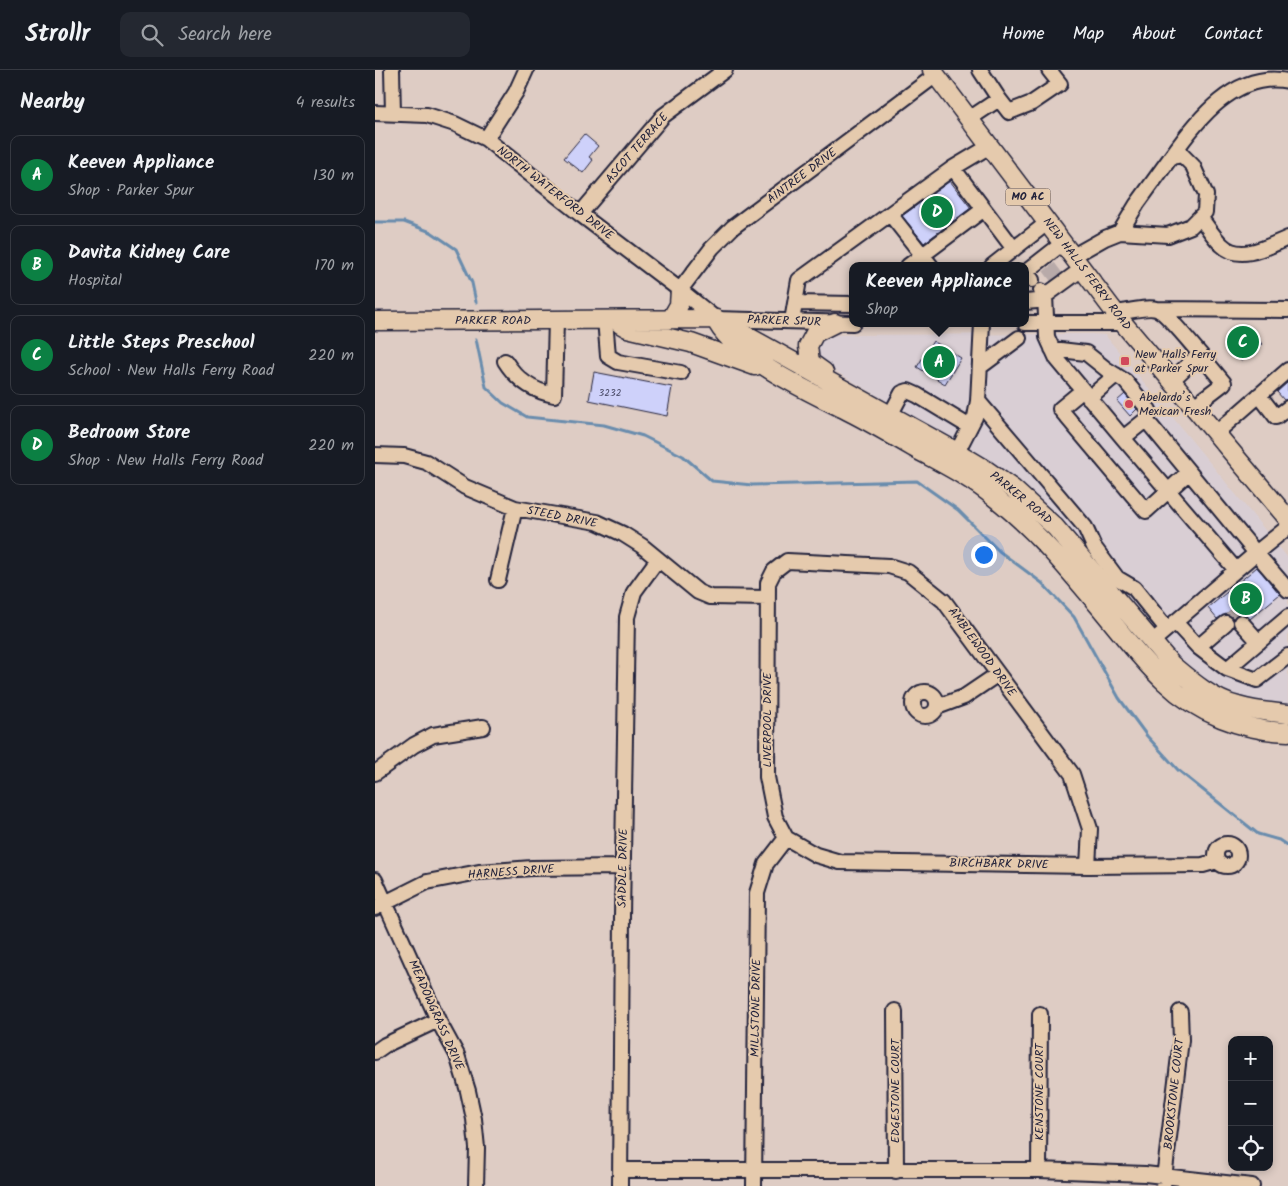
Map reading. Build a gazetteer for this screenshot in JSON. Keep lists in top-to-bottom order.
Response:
{
  "streets": {
    "main road": ["MO AC", "NEW HALLS FERRY ROAD", "PARKER ROAD"],
    "street": [
      "ASCOT TERRACE",
      "AINTREE DRIVE",
      "NORTH WATERFORD DRIVE",
      "PARKER SPUR",
      "STEED DRIVE",
      "AMBLEWOOD DRIVE",
      "LIVERPOOL DRIVE",
      "BIRCHBARK DRIVE",
      "SADDLE DRIVE",
      "HARNESS DRIVE",
      "MILLSTONE DRIVE",
      "MEADOWGRASS DRIVE",
      "EDGESTONE COURT",
      "KENSTONE COURT",
      "BROOKSTONE COURT"
    ]
  },
  "crossings": [
    ["ASCOT TERRACE", "NORTH WATERFORD DRIVE"],
    ["AINTREE DRIVE", "NORTH WATERFORD DRIVE"],
    ["AINTREE DRIVE", "NEW HALLS FERRY ROAD"],
    ["NORTH WATERFORD DRIVE", "PARKER ROAD"],
    ["NORTH WATERFORD DRIVE", "PARKER SPUR"],
    ["PARKER ROAD", "PARKER SPUR"],
    ["STEED DRIVE", "AMBLEWOOD DRIVE"],
    ["STEED DRIVE", "LIVERPOOL DRIVE"],
    ["STEED DRIVE", "SADDLE DRIVE"],
    ["AMBLEWOOD DRIVE", "LIVERPOOL DRIVE"],
    ["AMBLEWOOD DRIVE", "BIRCHBARK DRIVE"],
    ["LIVERPOOL DRIVE", "BIRCHBARK DRIVE"],
    ["LIVERPOOL DRIVE", "MILLSTONE DRIVE"],
    ["BIRCHBARK DRIVE", "MILLSTONE DRIVE"],
    ["SADDLE DRIVE", "HARNESS DRIVE"],
    ["HARNESS DRIVE", "MEADOWGRASS DRIVE"]
  ],
  "places": {
    "transit": ["New Halls Ferry at Parker Spur"],
    "other": ["Abelardo’s Mexican Fresh"]
  },
  "house_numbers": ["3232"],
  "page": {
    "header": "Strollr",
    "search": "Search here",
    "nav": [
      "Home",
      "Map",
      "About",
      "Contact"
    ],
    "heading": ["Nearby", "4 results"],
    "list": [
      {
        "mark": "A",
        "name": "Keeven Appliance",
        "note": "Shop · Parker Spur",
        "value": "130 m"
      },
      {
        "mark": "B",
        "name": "Davita Kidney Care",
        "note": "Hospital",
        "value": "170 m"
      },
      {
        "mark": "C",
        "name": "Little Steps Preschool",
        "note": "School · New Halls Ferry Road",
        "value": "220 m"
      },
      {
        "mark": "D",
        "name": "Bedroom Store",
        "note": "Shop · New Halls Ferry Road",
        "value": "220 m"
      }
    ],
    "pins": [
      "D",
      "C",
      "A",
      "B"
    ],
    "popup": ["Keeven Appliance", "Shop"],
    "map_buttons": ["+", "−"]
  }
}
